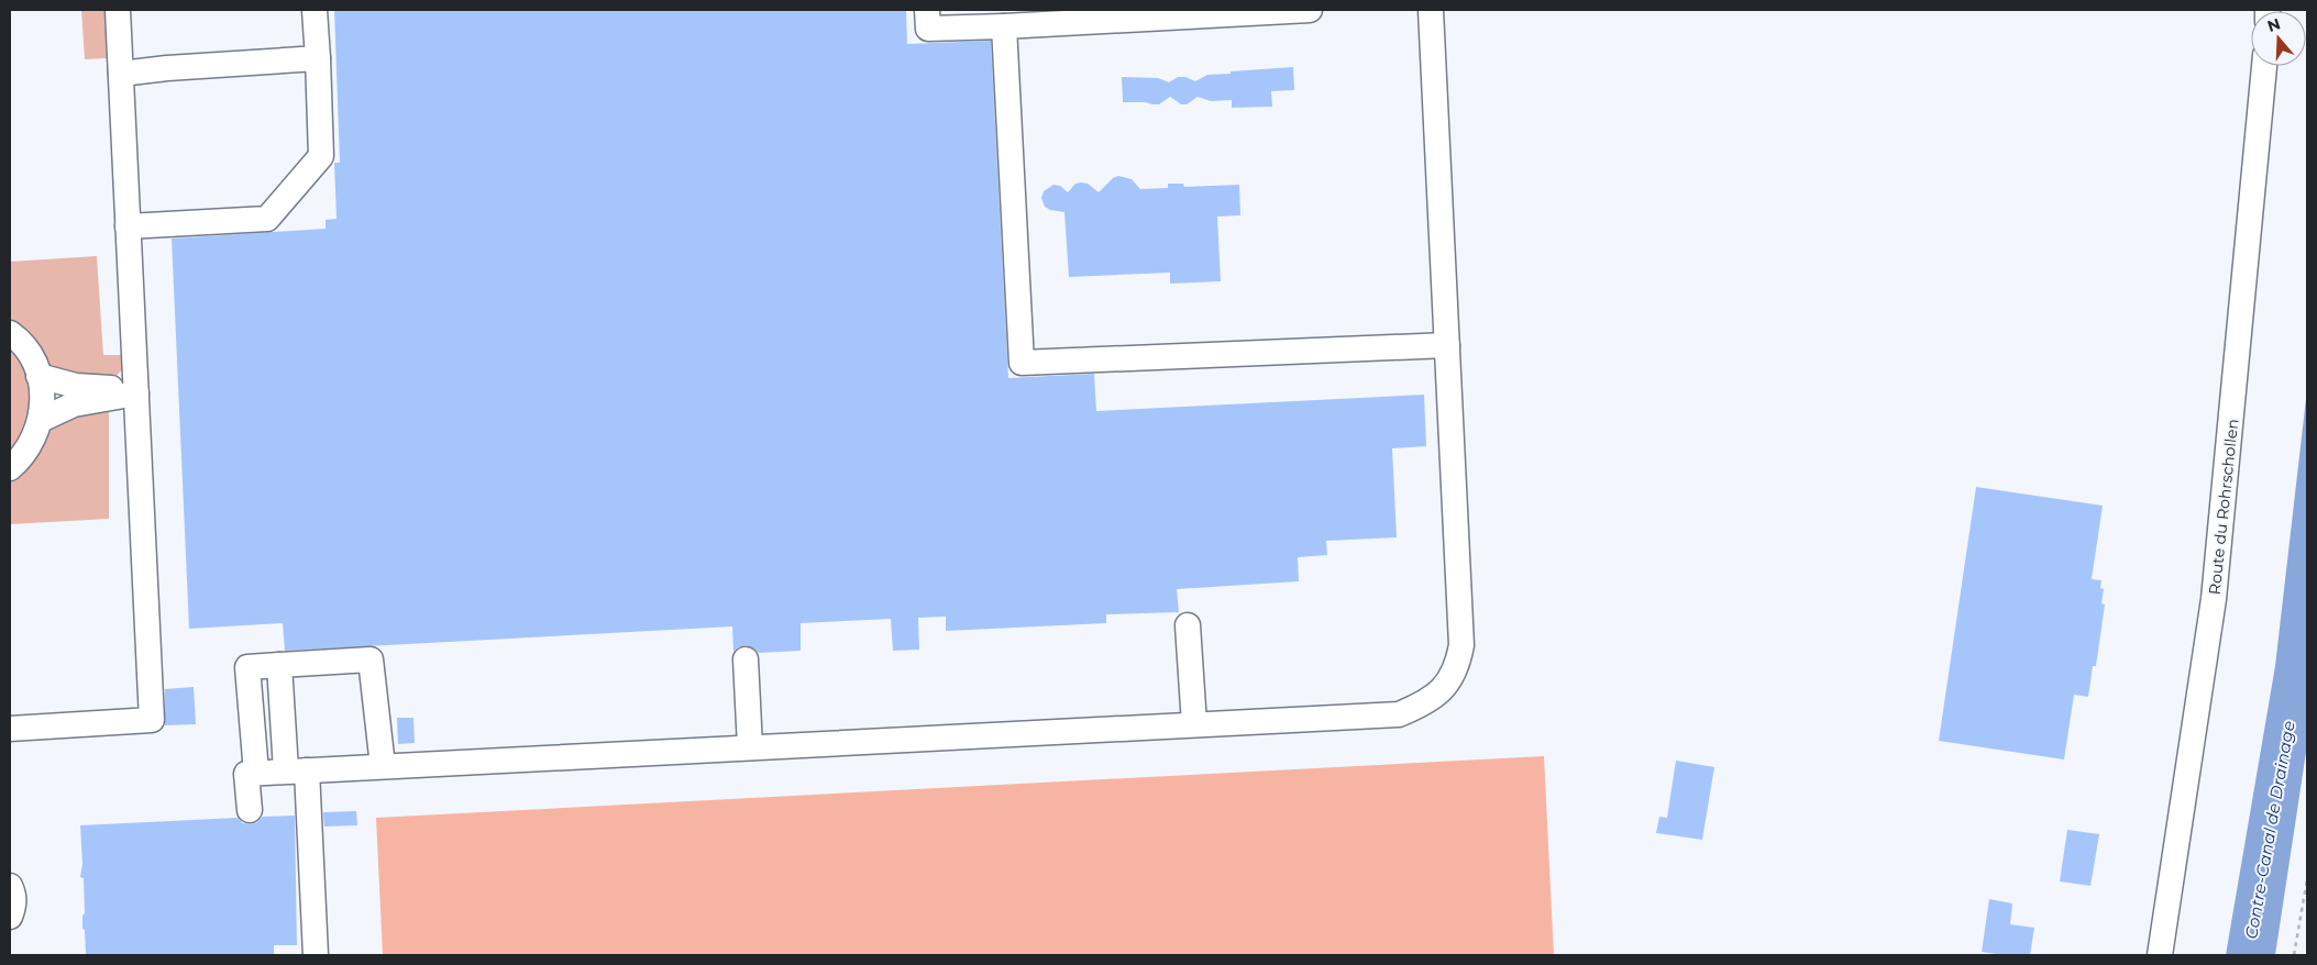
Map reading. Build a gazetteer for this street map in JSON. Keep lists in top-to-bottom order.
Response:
{
  "streets": {
    "street": ["Route du Rohrschollen"]
  },
  "water": ["Contre-Canal de Drainage"],
  "north": "top"
}
